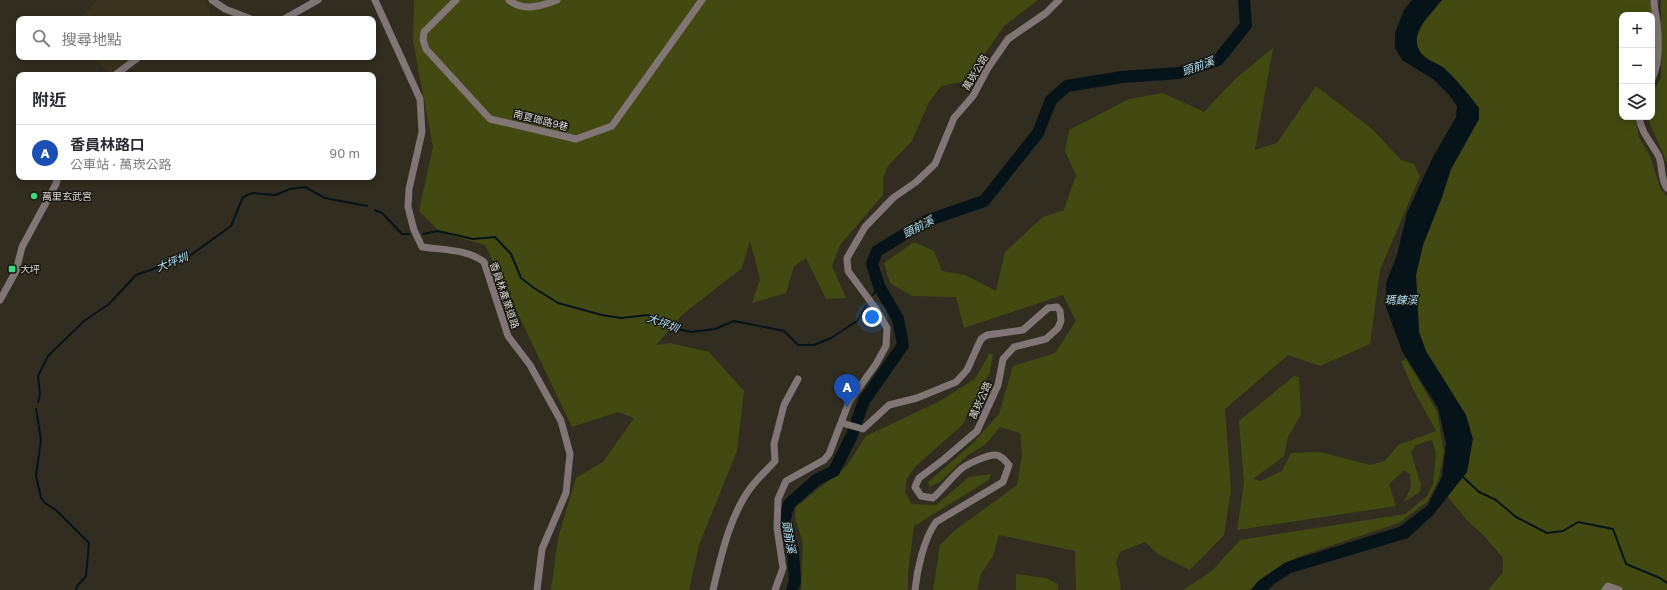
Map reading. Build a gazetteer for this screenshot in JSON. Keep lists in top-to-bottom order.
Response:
{
  "streets": {
    "street": ["萬崁公路", "南夏瑯路9巷", "香員林產業道路"]
  },
  "water": ["頭前溪", "大坪圳", "瑪鋉溪"],
  "places": {
    "other": ["萬里玄武宮"],
    "transit": ["大坪"]
  },
  "page": {
    "map_buttons": ["+", "−"],
    "search": "搜尋地點",
    "heading": "附近",
    "list": [
      {
        "mark": "A",
        "name": "香員林路口",
        "note": "公車站 · 萬崁公路",
        "value": "90 m"
      }
    ],
    "pins": "A"
  }
}
